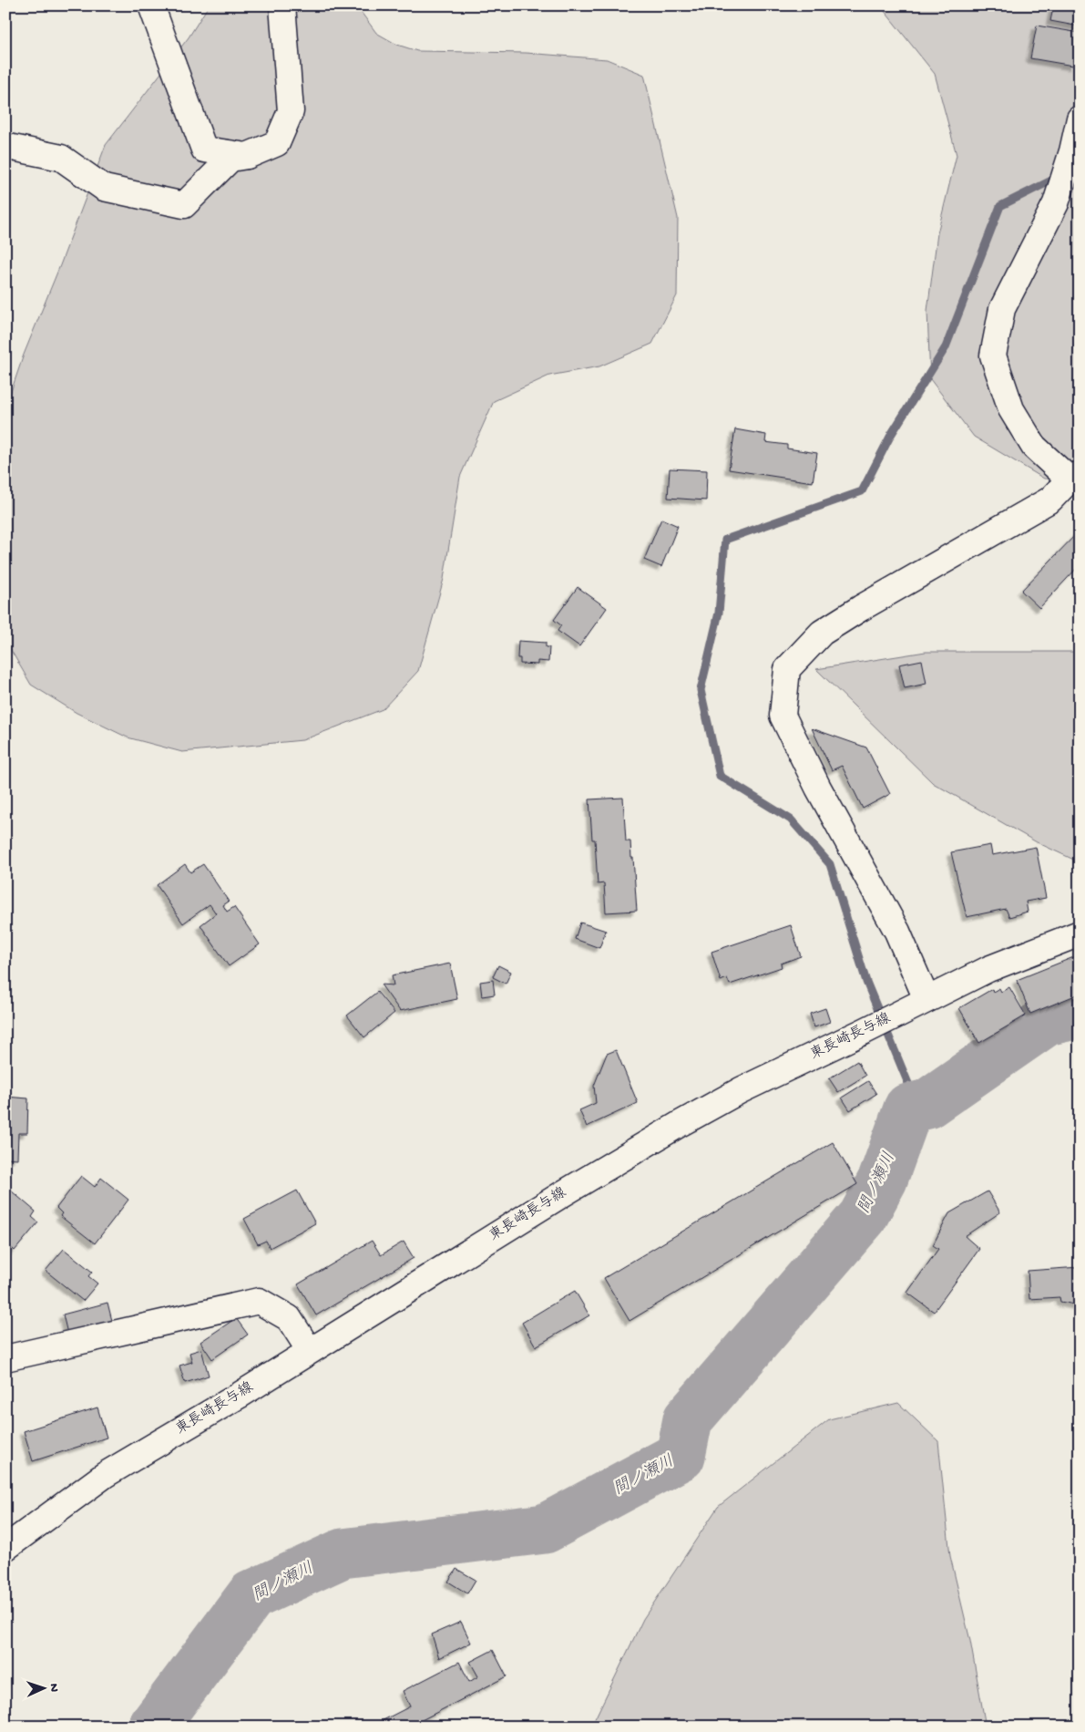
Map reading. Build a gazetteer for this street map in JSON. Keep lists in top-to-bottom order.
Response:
{
  "streets": {
    "street": ["東長崎長与線"]
  },
  "water": ["間ノ瀬川"],
  "north": "right"
}
